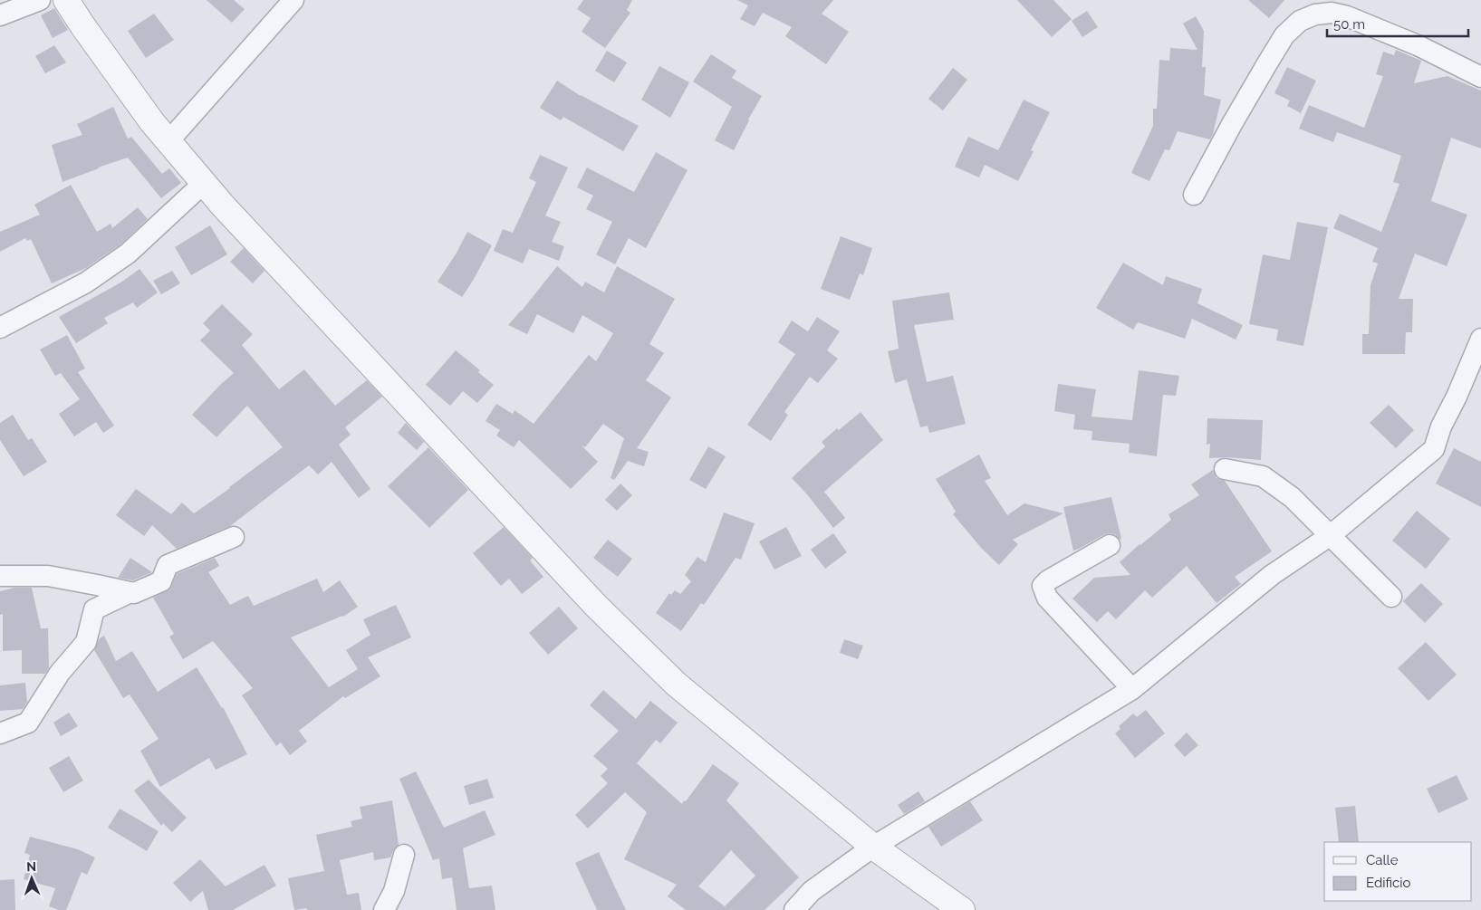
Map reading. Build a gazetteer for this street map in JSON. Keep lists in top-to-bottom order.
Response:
{
  "legend": ["Calle", "Edificio"],
  "scale_bar": "50 m",
  "north": "top"
}
